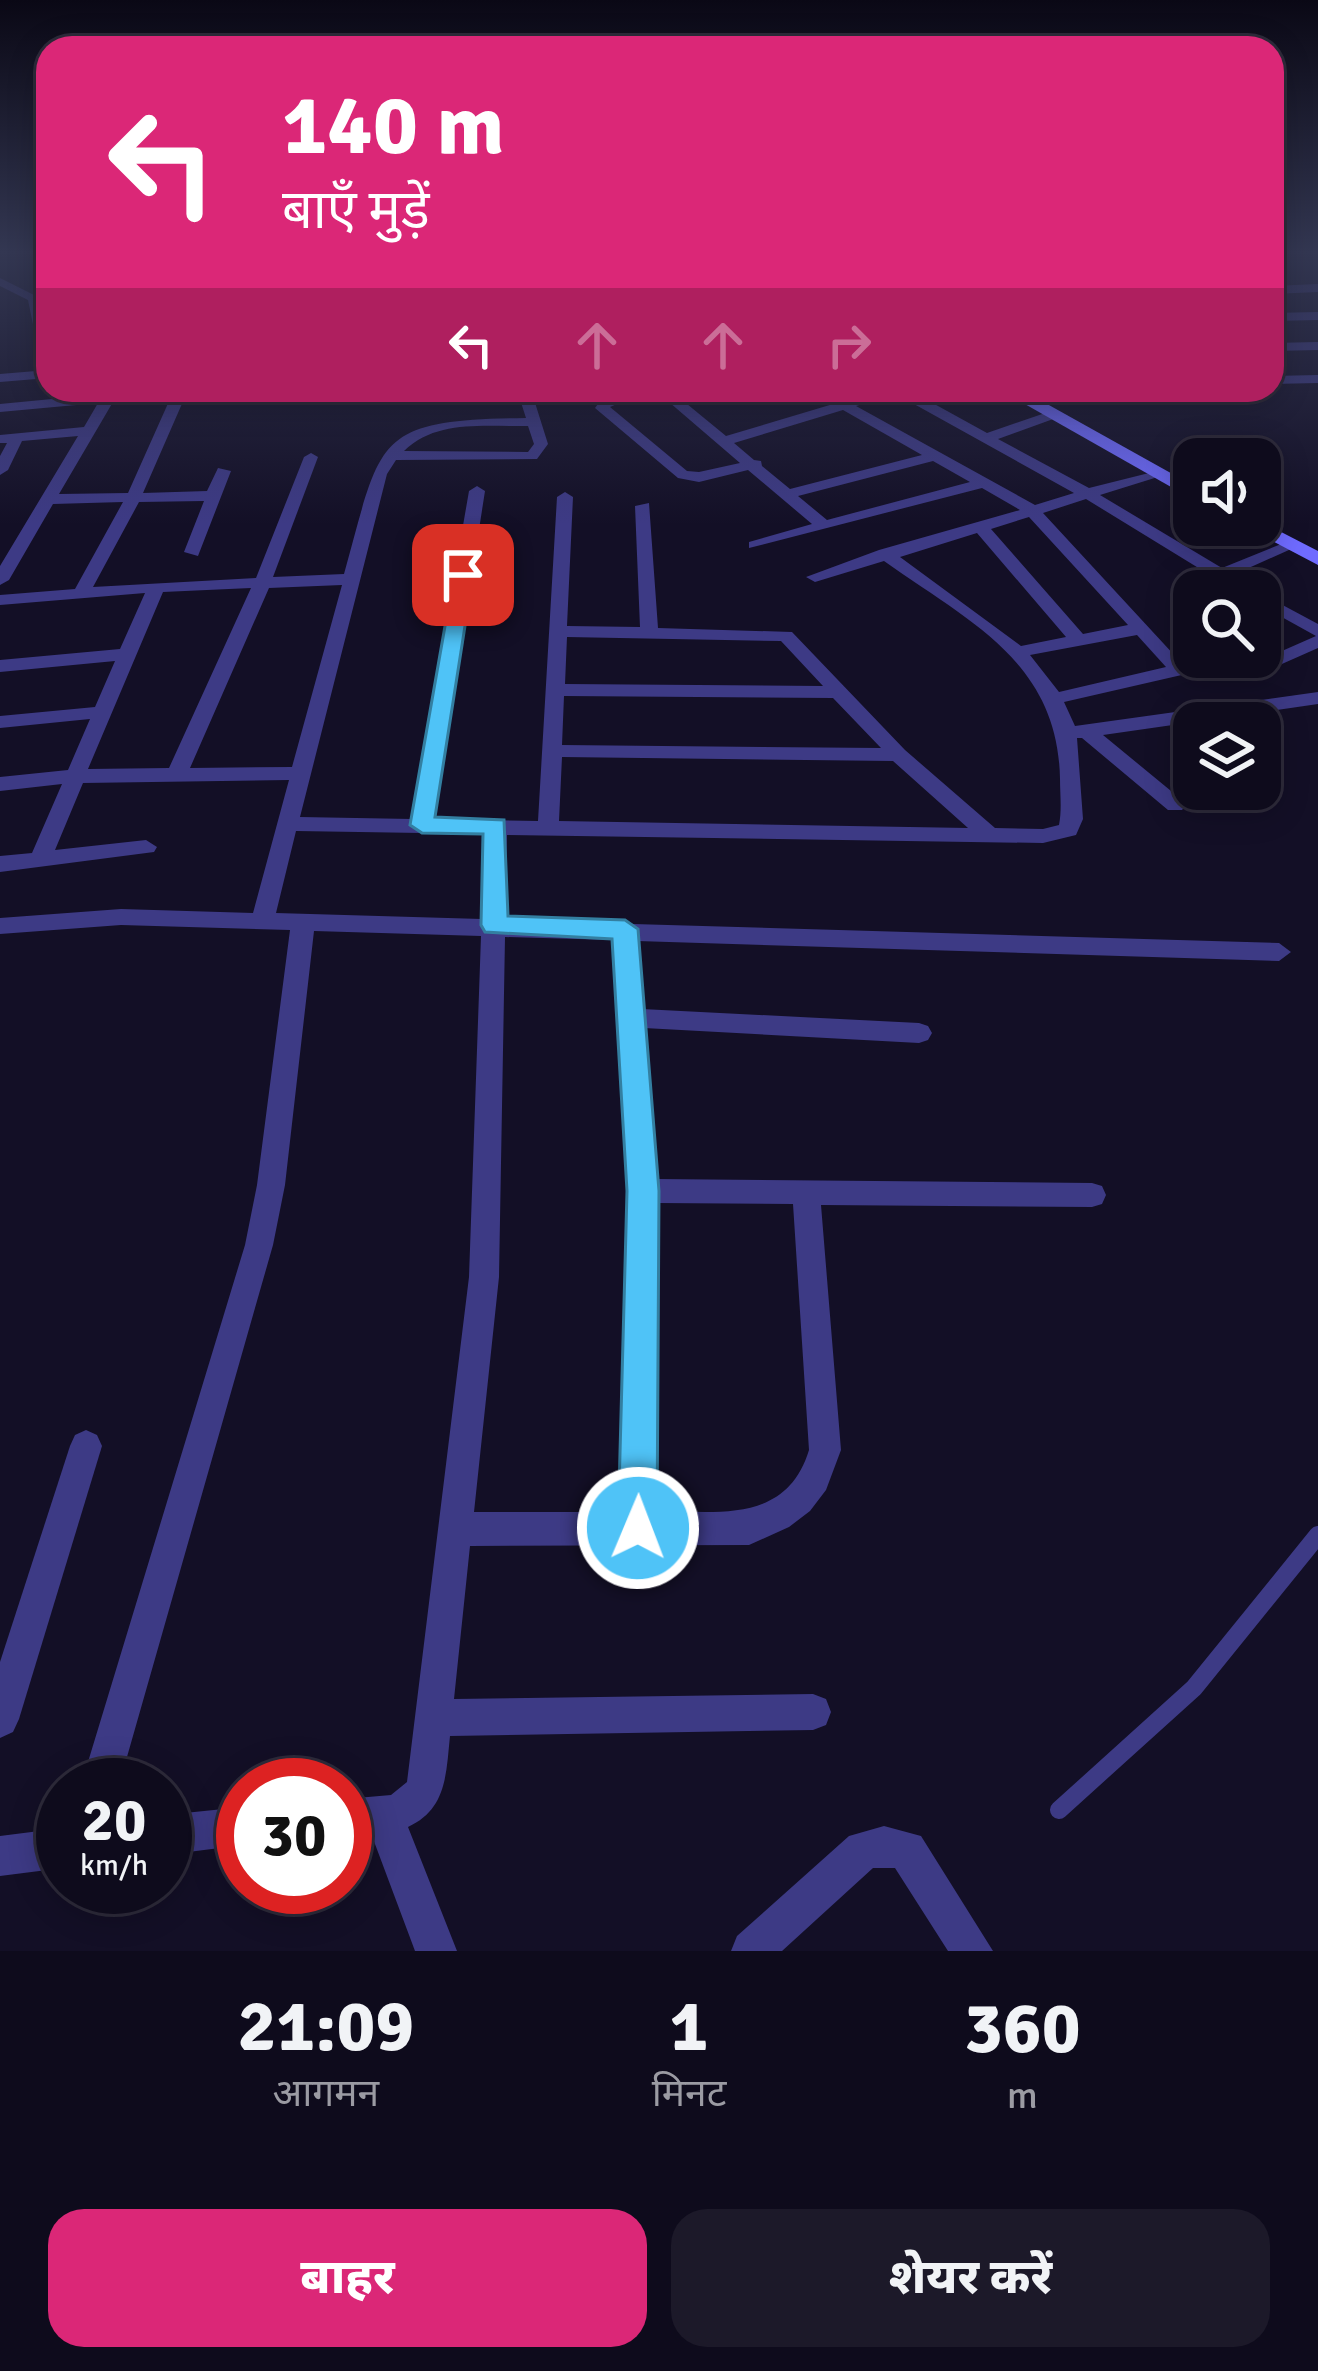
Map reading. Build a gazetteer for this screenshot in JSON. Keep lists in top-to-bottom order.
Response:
{
  "page": {
    "turn": ["140 m", "बाएँ मुड़ें"],
    "speed": "20 km/h",
    "limit": "30",
    "eta": [
      "21:09",
      "आगमन",
      "1",
      "मिनट",
      "360",
      "m"
    ],
    "buttons": ["बाहर", "शेयर करें"]
  }
}
